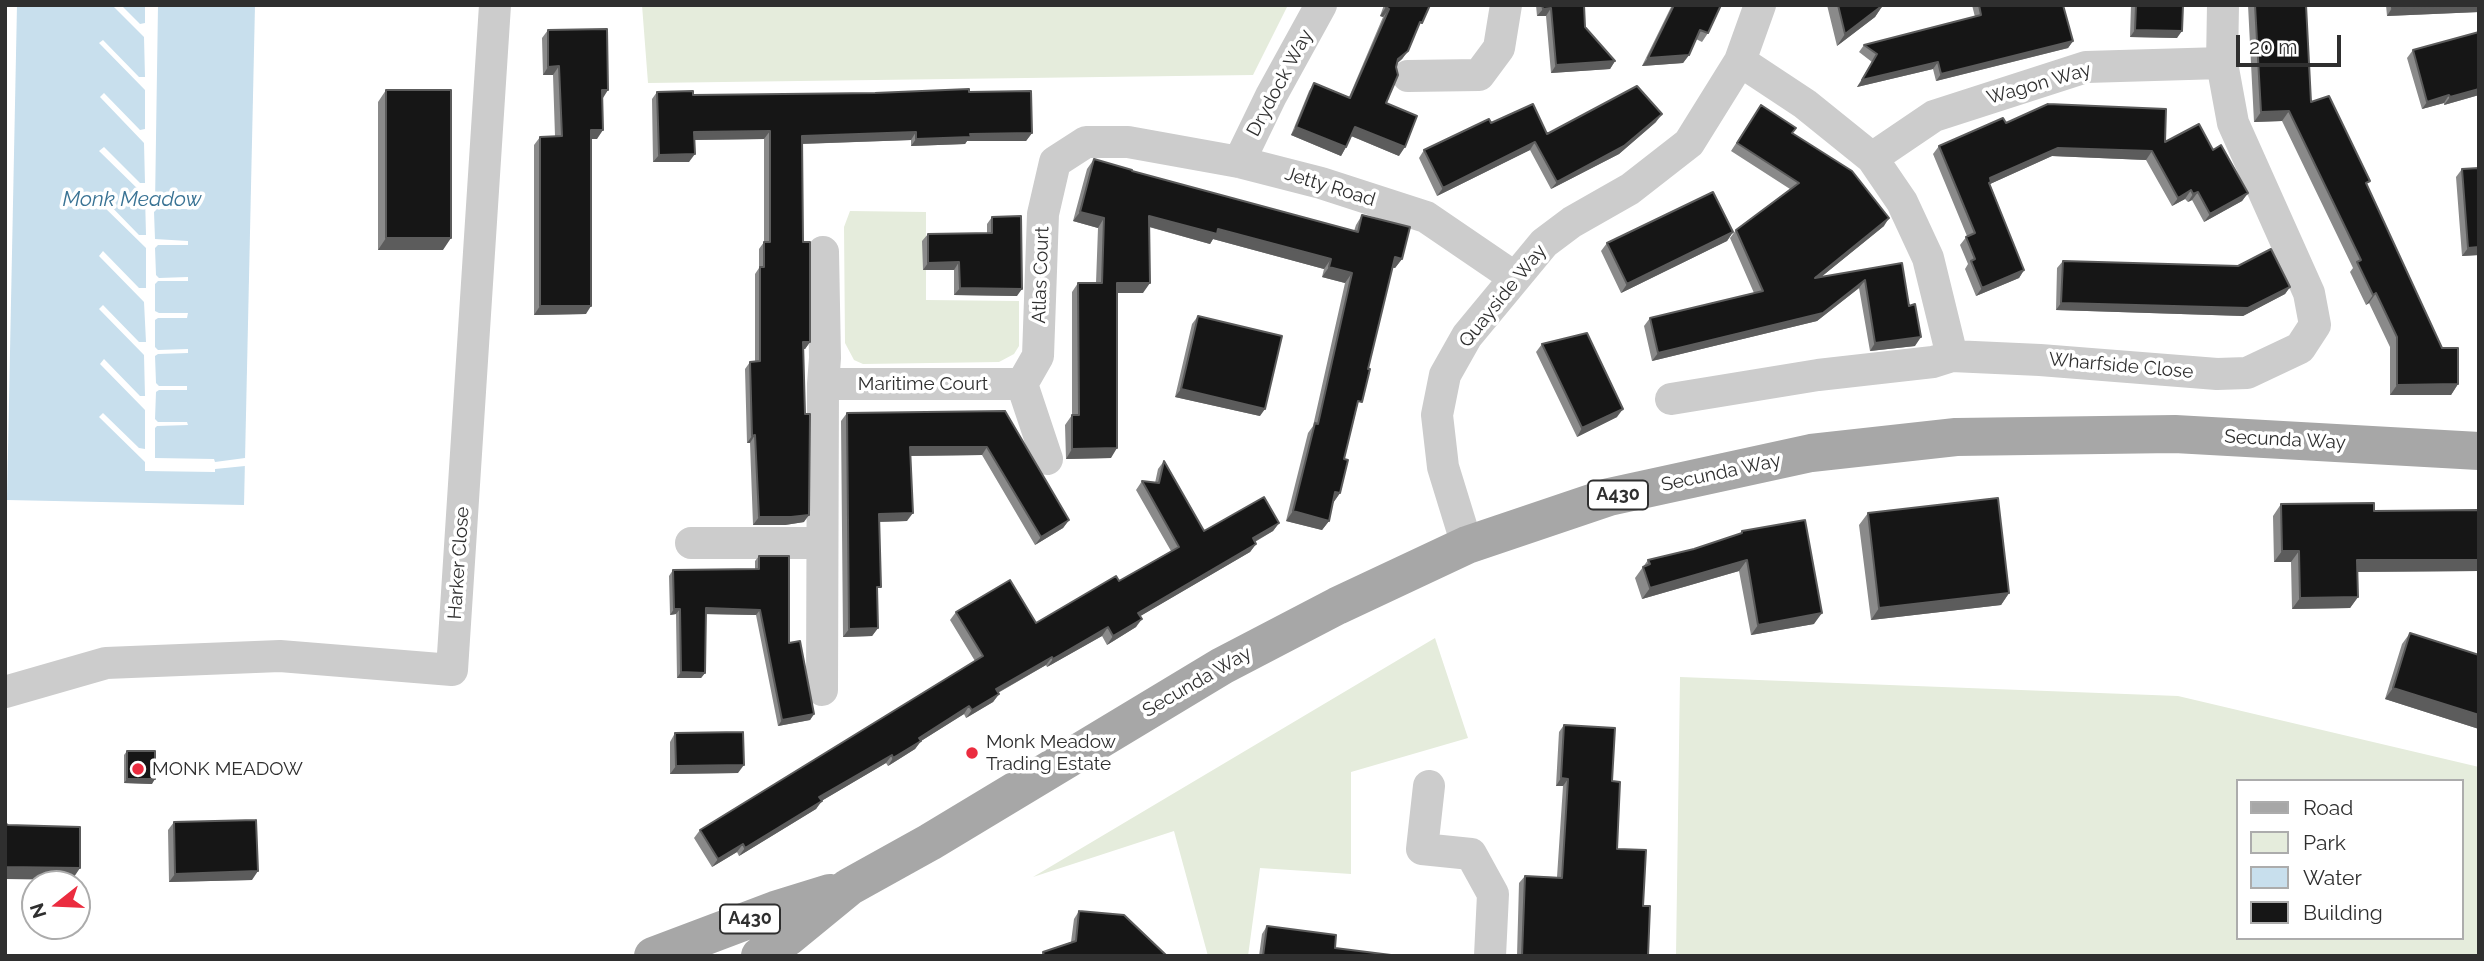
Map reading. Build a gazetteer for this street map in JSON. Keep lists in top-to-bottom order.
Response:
{
  "streets": {
    "main road": ["Secunda Way", "A430"],
    "street": [
      "Drydock Way",
      "Wagon Way",
      "Jetty Road",
      "Atlas Court",
      "Quayside Way",
      "Wharfside Close",
      "Maritime Court",
      "Harker Close"
    ]
  },
  "crossings": [
    ["Drydock Way", "Jetty Road"],
    ["Wagon Way", "Wharfside Close"],
    ["Jetty Road", "Atlas Court"],
    ["Jetty Road", "Quayside Way"],
    ["Atlas Court", "Maritime Court"],
    ["Quayside Way", "Secunda Way"]
  ],
  "water": ["Monk Meadow"],
  "places": ["Monk Meadow Trading Estate", "MONK MEADOW"],
  "legend": [
    "Road",
    "Park",
    "Water",
    "Building"
  ],
  "scale_bar": "20 m",
  "north": "left"
}
